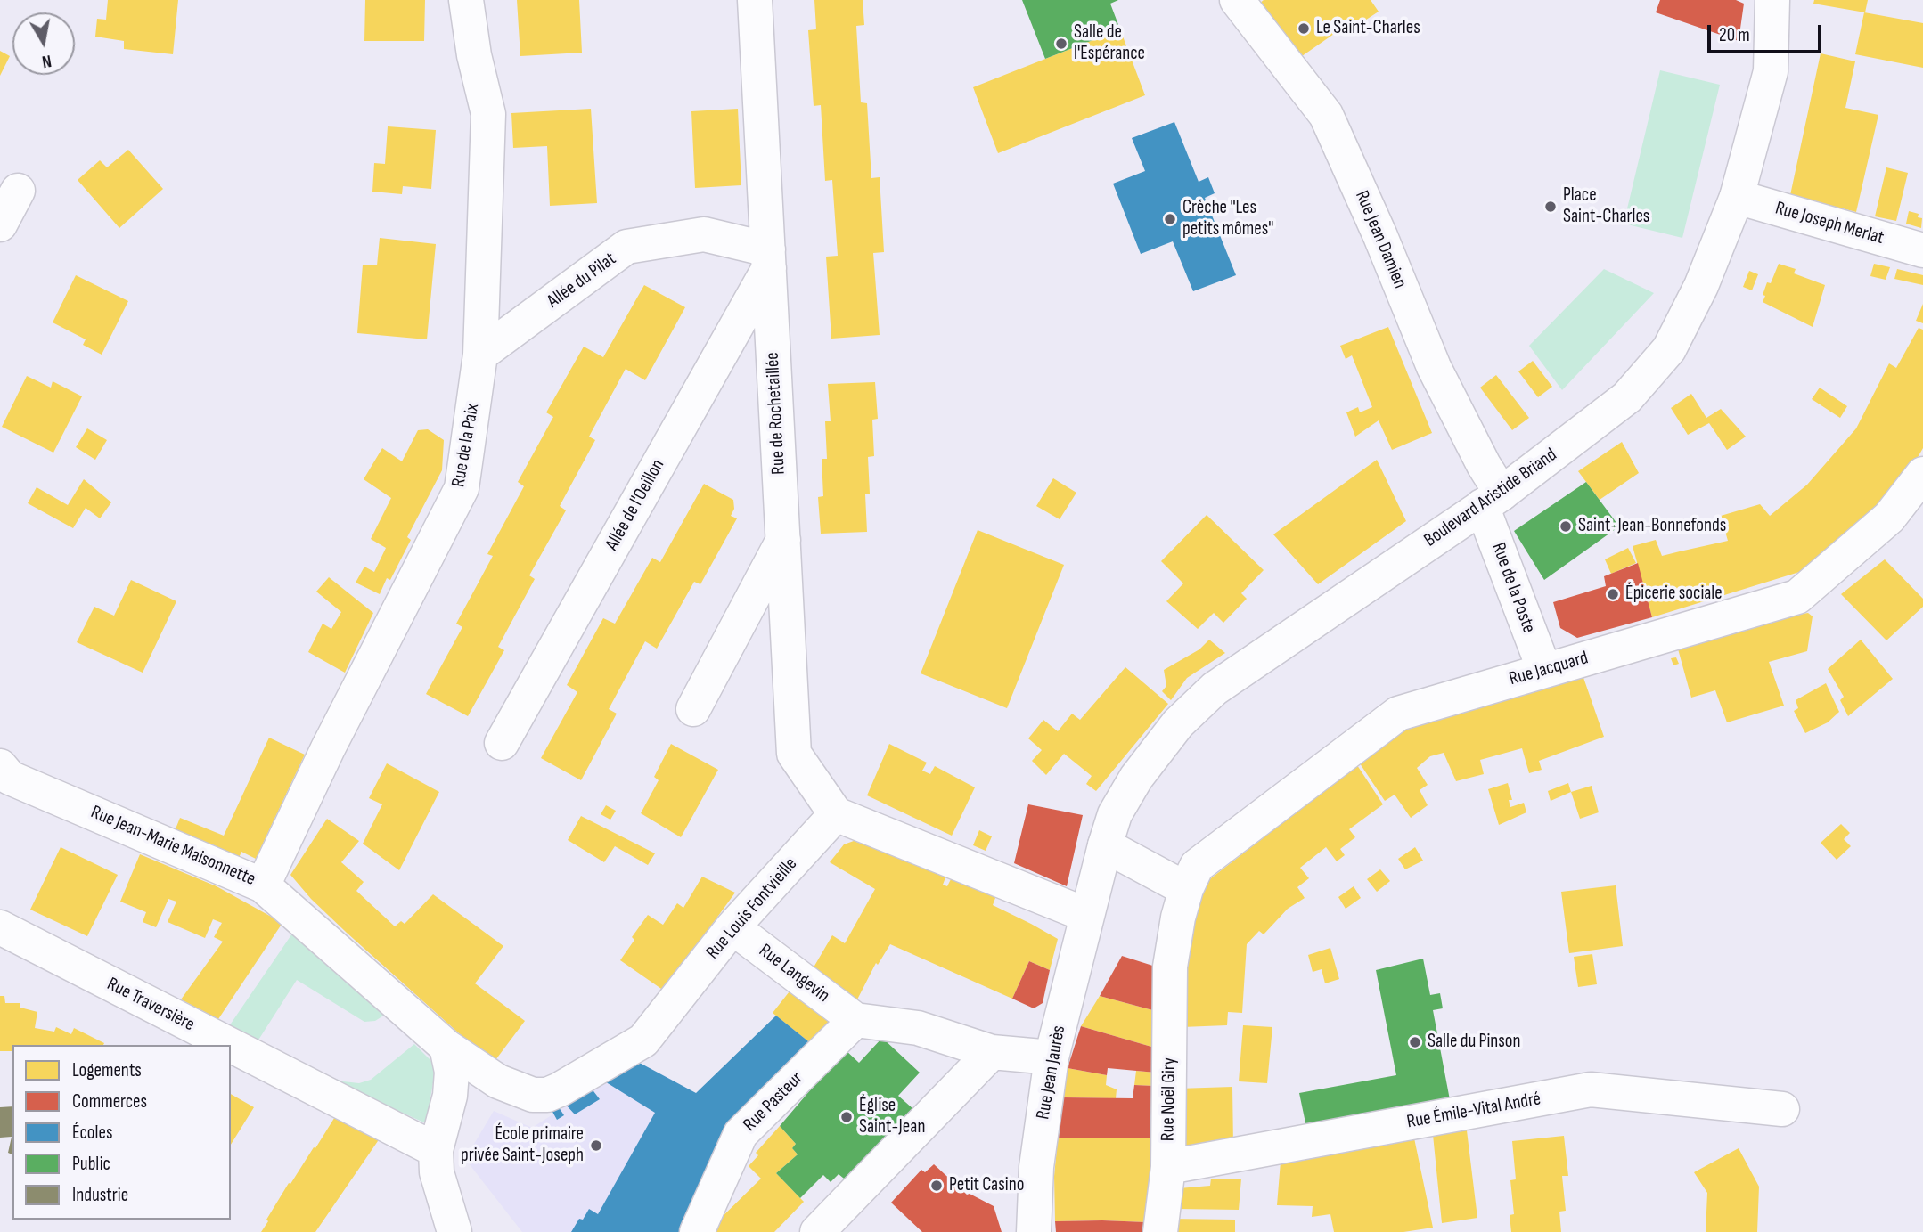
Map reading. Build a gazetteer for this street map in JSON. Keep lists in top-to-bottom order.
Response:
{
  "streets": {
    "street": [
      "Rue Joseph Merlat",
      "Rue Jean Damien",
      "Allée du Pilat",
      "Rue de Rochetaillée",
      "Rue de la Paix",
      "Boulevard Aristide Briand",
      "Allée de l'Oeillon",
      "Rue de la Poste",
      "Rue Jacquard",
      "Rue Jean-Marie Maisonnette",
      "Rue Louis Fontvieille",
      "Rue Langevin",
      "Rue Traversière",
      "Rue Jean Jaurès",
      "Rue Noël Giry",
      "Rue Pasteur",
      "Rue Émile-Vital André"
    ]
  },
  "crossings": [
    ["Rue Joseph Merlat", "Boulevard Aristide Briand"],
    ["Rue Jean Damien", "Boulevard Aristide Briand"],
    ["Rue Jean Damien", "Rue de la Poste"],
    ["Allée du Pilat", "Rue de Rochetaillée"],
    ["Allée du Pilat", "Rue de la Paix"],
    ["Allée du Pilat", "Allée de l'Oeillon"],
    ["Rue de Rochetaillée", "Allée de l'Oeillon"],
    ["Rue de Rochetaillée", "Rue Louis Fontvieille"],
    ["Rue de la Paix", "Rue Jean-Marie Maisonnette"],
    ["Boulevard Aristide Briand", "Rue de la Poste"],
    ["Boulevard Aristide Briand", "Rue Jean Jaurès"],
    ["Rue de la Poste", "Rue Jacquard"],
    ["Rue Jacquard", "Rue Noël Giry"],
    ["Rue Jean-Marie Maisonnette", "Rue Louis Fontvieille"],
    ["Rue Louis Fontvieille", "Rue Langevin"],
    ["Rue Langevin", "Rue Pasteur"],
    ["Rue Noël Giry", "Rue Émile-Vital André"]
  ],
  "places": [
    "Le Saint-Charles",
    "Salle de l'Espérance",
    "Place Saint-Charles",
    "Crèche \"Les petits mômes\"",
    "Saint-Jean-Bonnefonds",
    "Épicerie sociale",
    "Salle du Pinson",
    "Église Saint-Jean",
    "École primaire privée Saint-Joseph",
    "Petit Casino"
  ],
  "legend": [
    "Logements",
    "Commerces",
    "Écoles",
    "Public",
    "Industrie"
  ],
  "scale_bar": "20 m",
  "north": "bottom"
}
